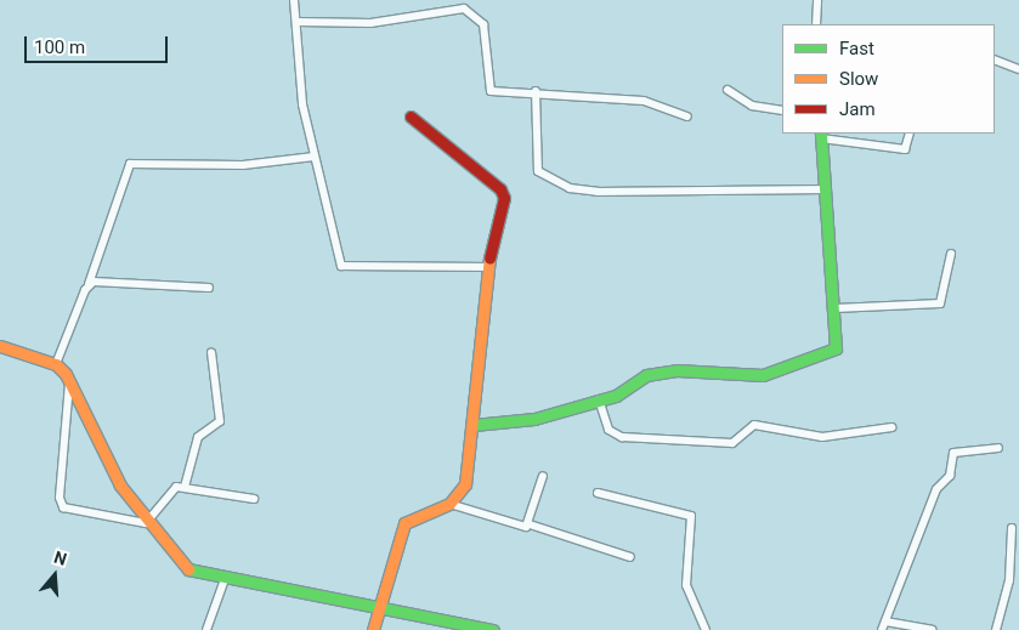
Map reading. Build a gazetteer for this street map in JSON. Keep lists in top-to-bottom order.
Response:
{
  "legend": ["Fast", "Slow", "Jam"],
  "scale_bar": "100 m",
  "north": "top"
}
